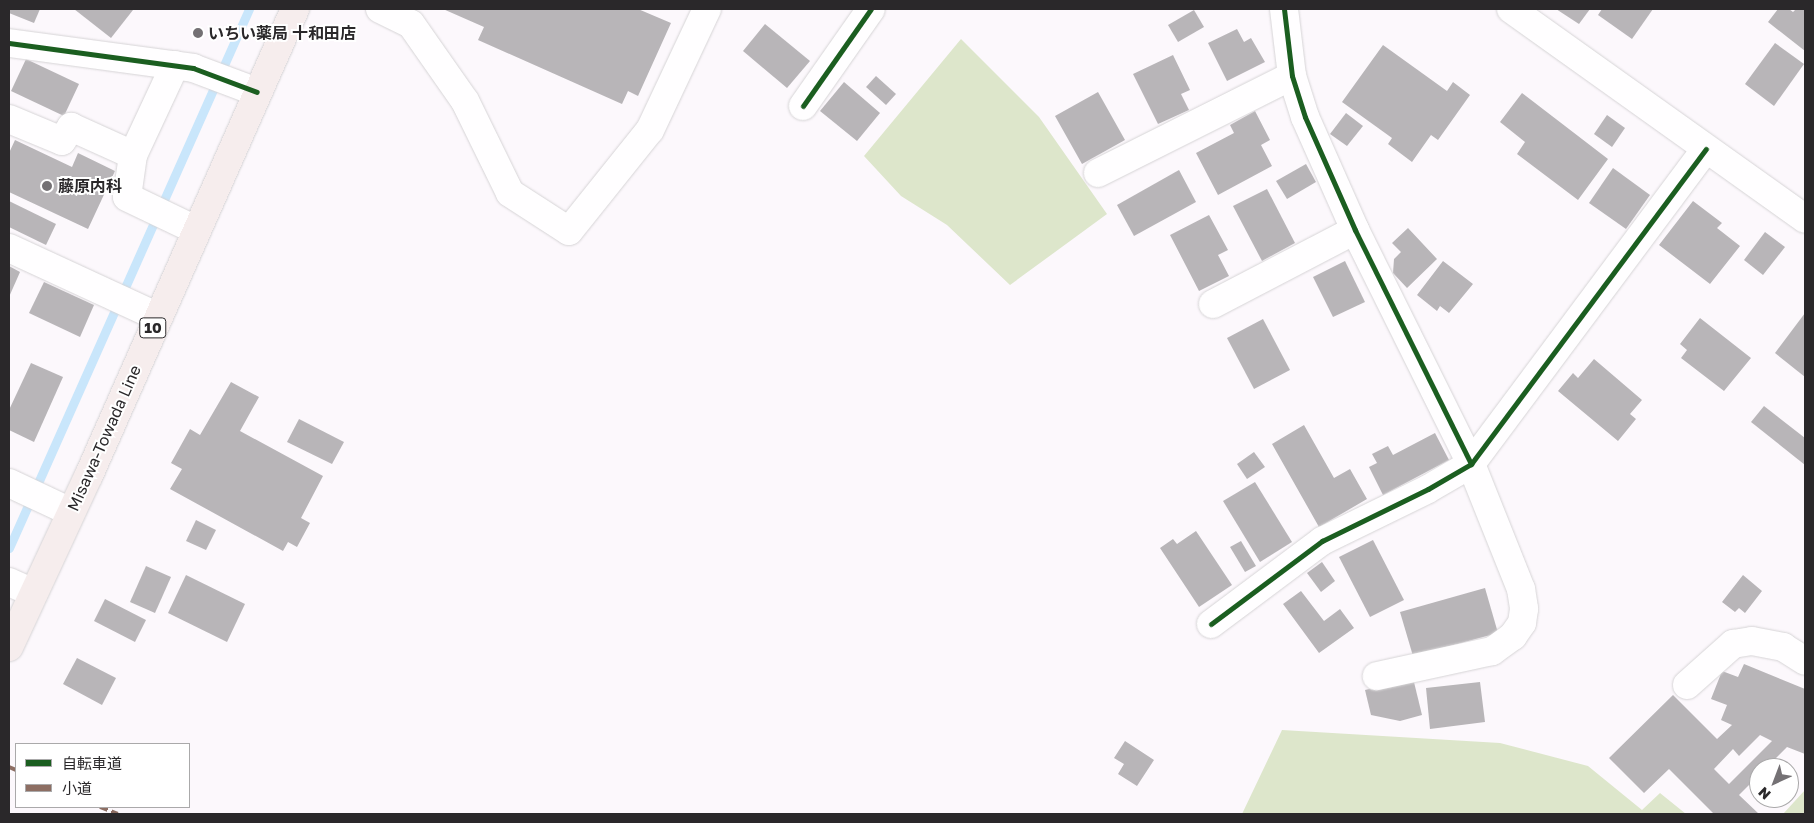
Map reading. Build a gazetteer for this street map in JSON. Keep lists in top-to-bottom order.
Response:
{
  "streets": {
    "main road": ["10", "Misawa-Towada Line"]
  },
  "places": ["いちい薬局 十和田店", "藤原内科"],
  "legend": ["自転車道", "小道"],
  "north": "bottom left"
}
